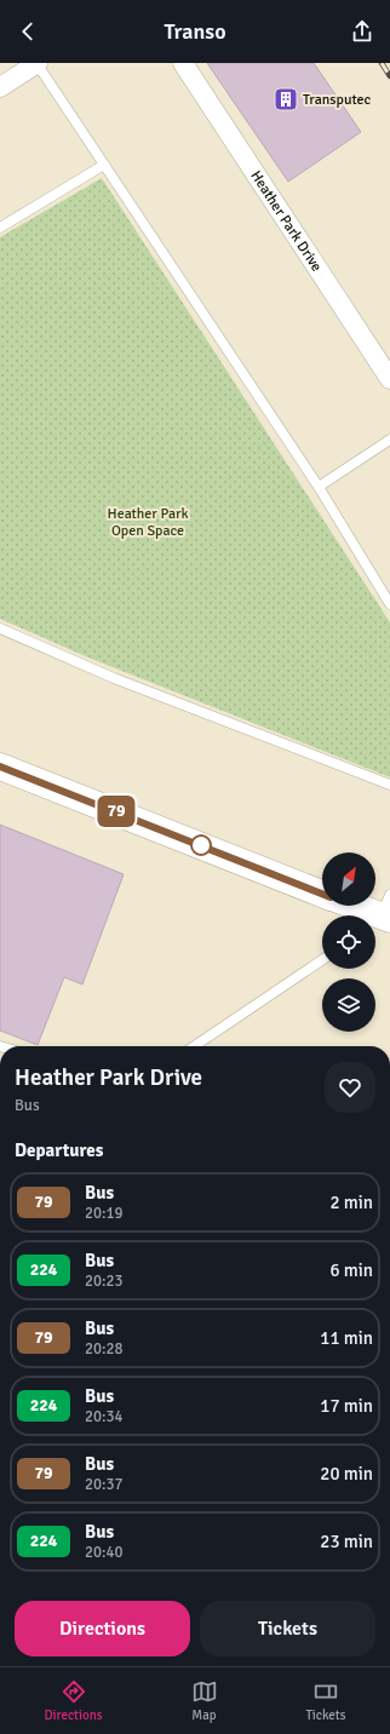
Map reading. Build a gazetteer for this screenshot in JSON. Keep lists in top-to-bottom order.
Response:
{
  "streets": {
    "street": ["Heather Park Drive"]
  },
  "parks": ["Heather Park Open Space"],
  "places": {
    "building": ["Transputec"]
  },
  "lines": ["bus line 79"],
  "north": "top right",
  "page": {
    "header": "Transo",
    "on_map": "79",
    "heading": [
      ["Heather Park Drive", "Bus"],
      "Departures"
    ],
    "list": [
      {
        "mark": "79",
        "name": "Bus",
        "note": "20:19",
        "value": "2 min"
      },
      {
        "mark": "224",
        "name": "Bus",
        "note": "20:23",
        "value": "6 min"
      },
      {
        "mark": "79",
        "name": "Bus",
        "note": "20:28",
        "value": "11 min"
      },
      {
        "mark": "224",
        "name": "Bus",
        "note": "20:34",
        "value": "17 min"
      },
      {
        "mark": "79",
        "name": "Bus",
        "note": "20:37",
        "value": "20 min"
      },
      {
        "mark": "224",
        "name": "Bus",
        "note": "20:40",
        "value": "23 min"
      }
    ],
    "buttons": ["Directions", "Tickets"],
    "tabs": ["Directions", "Map", "Tickets"]
  }
}
